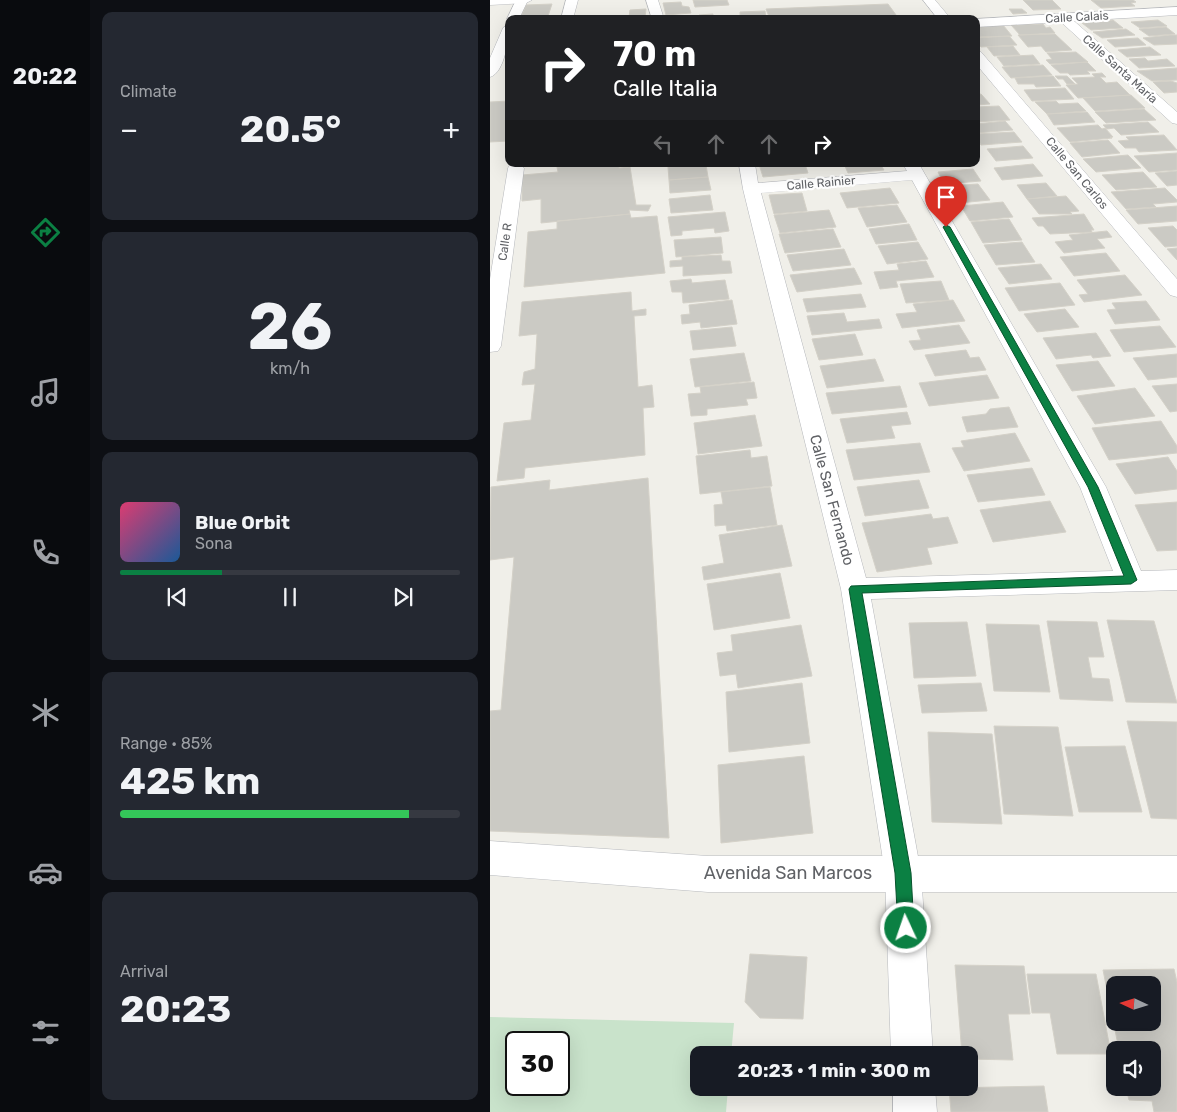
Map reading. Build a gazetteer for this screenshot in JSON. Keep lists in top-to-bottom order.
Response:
{
  "streets": {
    "street": [
      "Calle Calais",
      "Calle Santa María",
      "Calle San Carlos",
      "Calle Rainier",
      "Calle R",
      "Calle San Fernando",
      "Avenida San Marcos"
    ]
  },
  "crossings": [
    ["Calle Calais", "Calle Santa María"],
    ["Calle Rainier", "Calle San Fernando"],
    ["Calle San Fernando", "Avenida San Marcos"]
  ],
  "north": "left",
  "page": {
    "tabs": "20:22",
    "tile": [
      "Climate",
      ["26", "km/h"],
      ["Range · 85%", "425 km"],
      ["Arrival", "20:23"]
    ],
    "turn": ["70 m", "Calle Italia"],
    "heat": ["−", "20.5°", "+"],
    "song": ["Blue Orbit", "Sona"],
    "limit": "30",
    "trip": "20:23 · 1 min · 300 m"
  }
}
